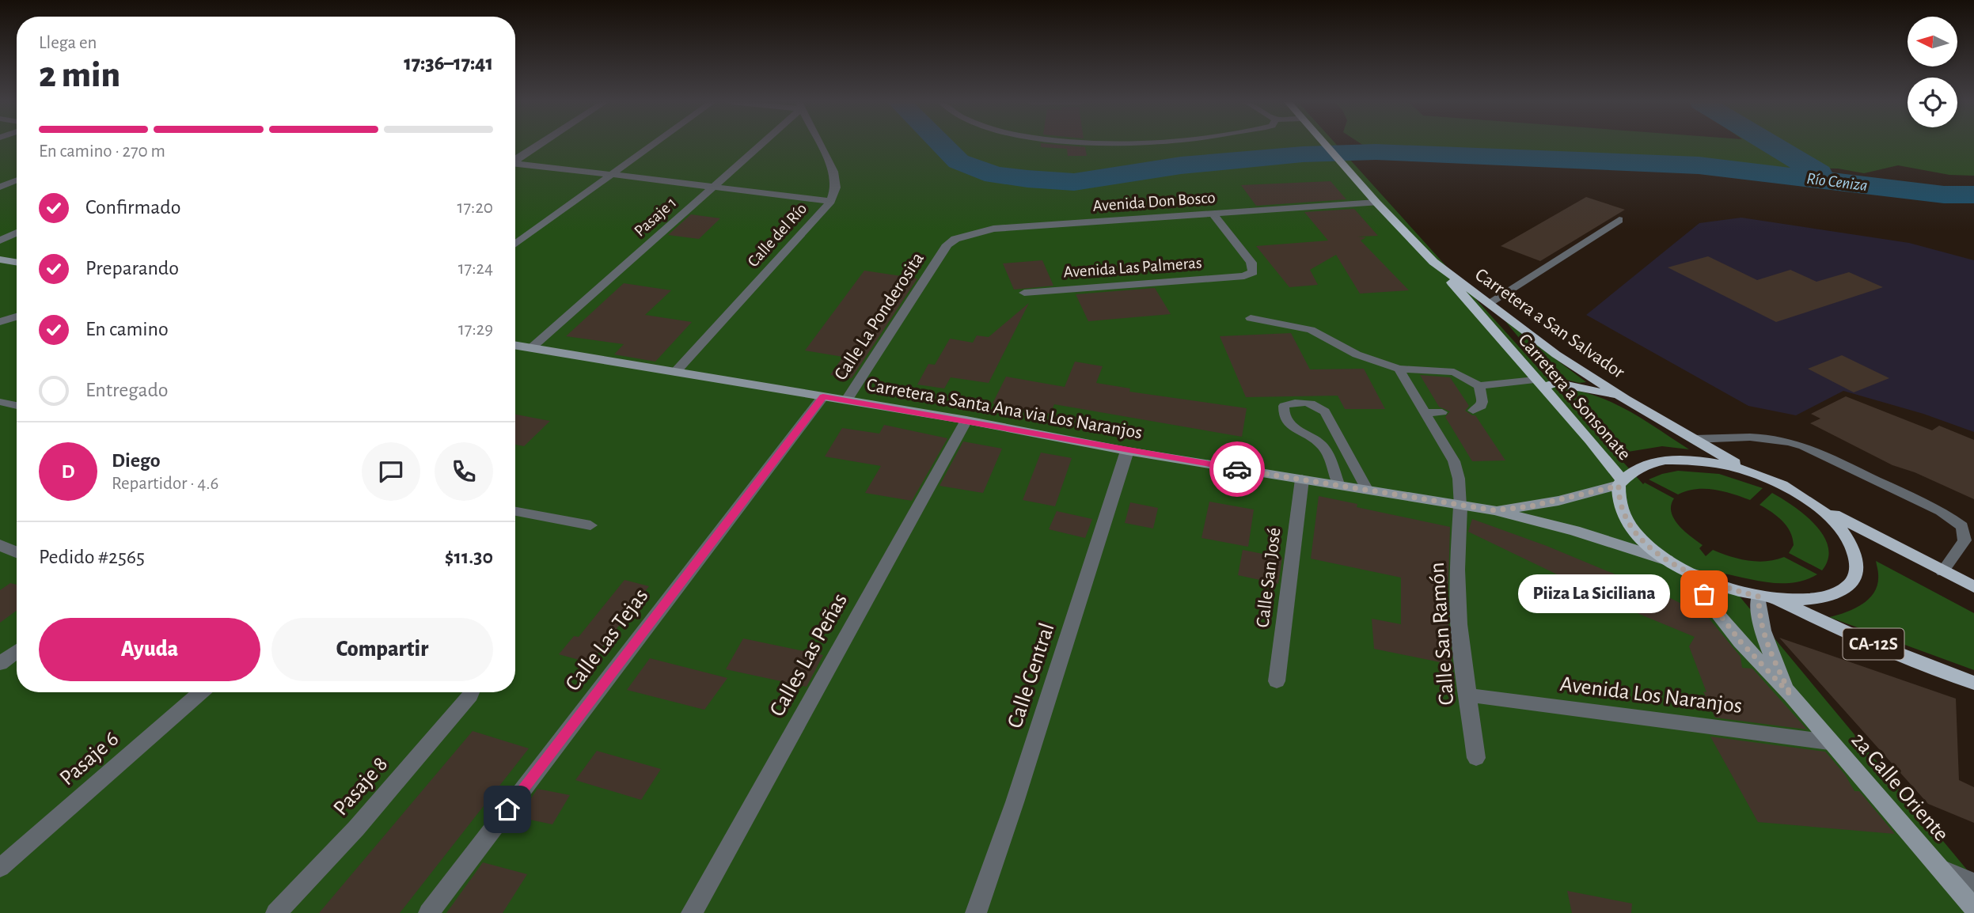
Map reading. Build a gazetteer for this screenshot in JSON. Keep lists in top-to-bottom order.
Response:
{
  "streets": {
    "main road": [
      "Carretera a San Salvador",
      "Carretera a Sonsonate",
      "Carretera a Santa Ana via Los Naranjos",
      "CA-12S",
      "2a Calle Oriente"
    ],
    "street": [
      "Avenida Don Bosco",
      "Pasaje 1",
      "Calle del Río",
      "Avenida Las Palmeras",
      "Calle La Ponderosita",
      "Calle San José",
      "Calle San Ramón",
      "Calle Las Tejas",
      "Calles Las Peñas",
      "Calle Central",
      "Avenida Los Naranjos",
      "Pasaje 6",
      "Pasaje 8"
    ]
  },
  "crossings": [
    ["Avenida Don Bosco", "Avenida Las Palmeras"],
    ["Avenida Don Bosco", "Calle La Ponderosita"],
    ["Avenida Don Bosco", "Carretera a San Salvador"],
    ["Pasaje 1", "Carretera a Santa Ana via Los Naranjos"],
    ["Calle del Río", "Carretera a Santa Ana via Los Naranjos"],
    ["Calle La Ponderosita", "Carretera a Santa Ana via Los Naranjos"],
    ["Carretera a San Salvador", "Carretera a Sonsonate"],
    ["Carretera a Santa Ana via Los Naranjos", "Calle San José"],
    ["Carretera a Santa Ana via Los Naranjos", "Calle San Ramón"],
    ["Carretera a Santa Ana via Los Naranjos", "Calle Las Tejas"],
    ["Carretera a Santa Ana via Los Naranjos", "Calles Las Peñas"],
    ["Carretera a Santa Ana via Los Naranjos", "Calle Central"],
    ["Calle San Ramón", "Avenida Los Naranjos"],
    ["CA-12S", "2a Calle Oriente"],
    ["Avenida Los Naranjos", "2a Calle Oriente"]
  ],
  "water": ["Río Ceniza"],
  "places": ["Piiza La Siciliana"],
  "north": "left",
  "page": {
    "heading": ["2 min", "Llega en", "17:36–17:41"],
    "panel": [
      "Diego",
      "Repartidor · 4.6",
      "Pedido #2565",
      "$11.30"
    ],
    "bar": "En camino · 270 m",
    "list": [
      ["Confirmado", "17:20"],
      ["Preparando", "17:24"],
      ["En camino", "17:29"],
      "Entregado"
    ],
    "round": "D",
    "bubble": "Piiza La Siciliana",
    "buttons": ["Ayuda", "Compartir"]
  }
}
